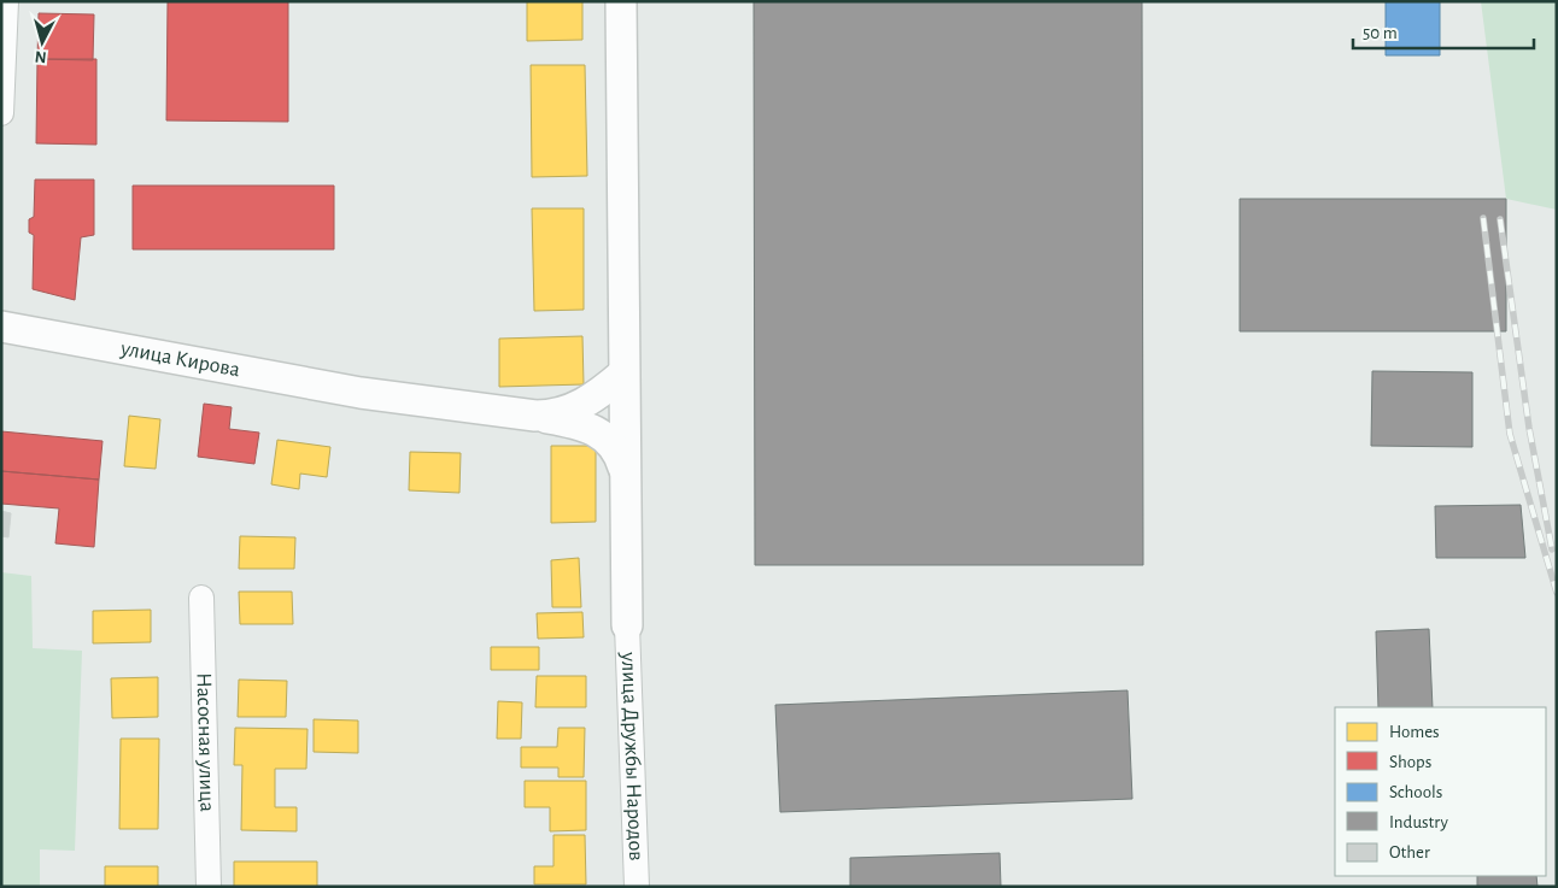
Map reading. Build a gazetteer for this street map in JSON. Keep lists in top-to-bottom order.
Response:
{
  "streets": {
    "street": ["улица Кирова", "Насосная улица", "улица Дружбы Народов"]
  },
  "legend": [
    "Homes",
    "Shops",
    "Schools",
    "Industry",
    "Other"
  ],
  "scale_bar": "50 m",
  "north": "bottom"
}
